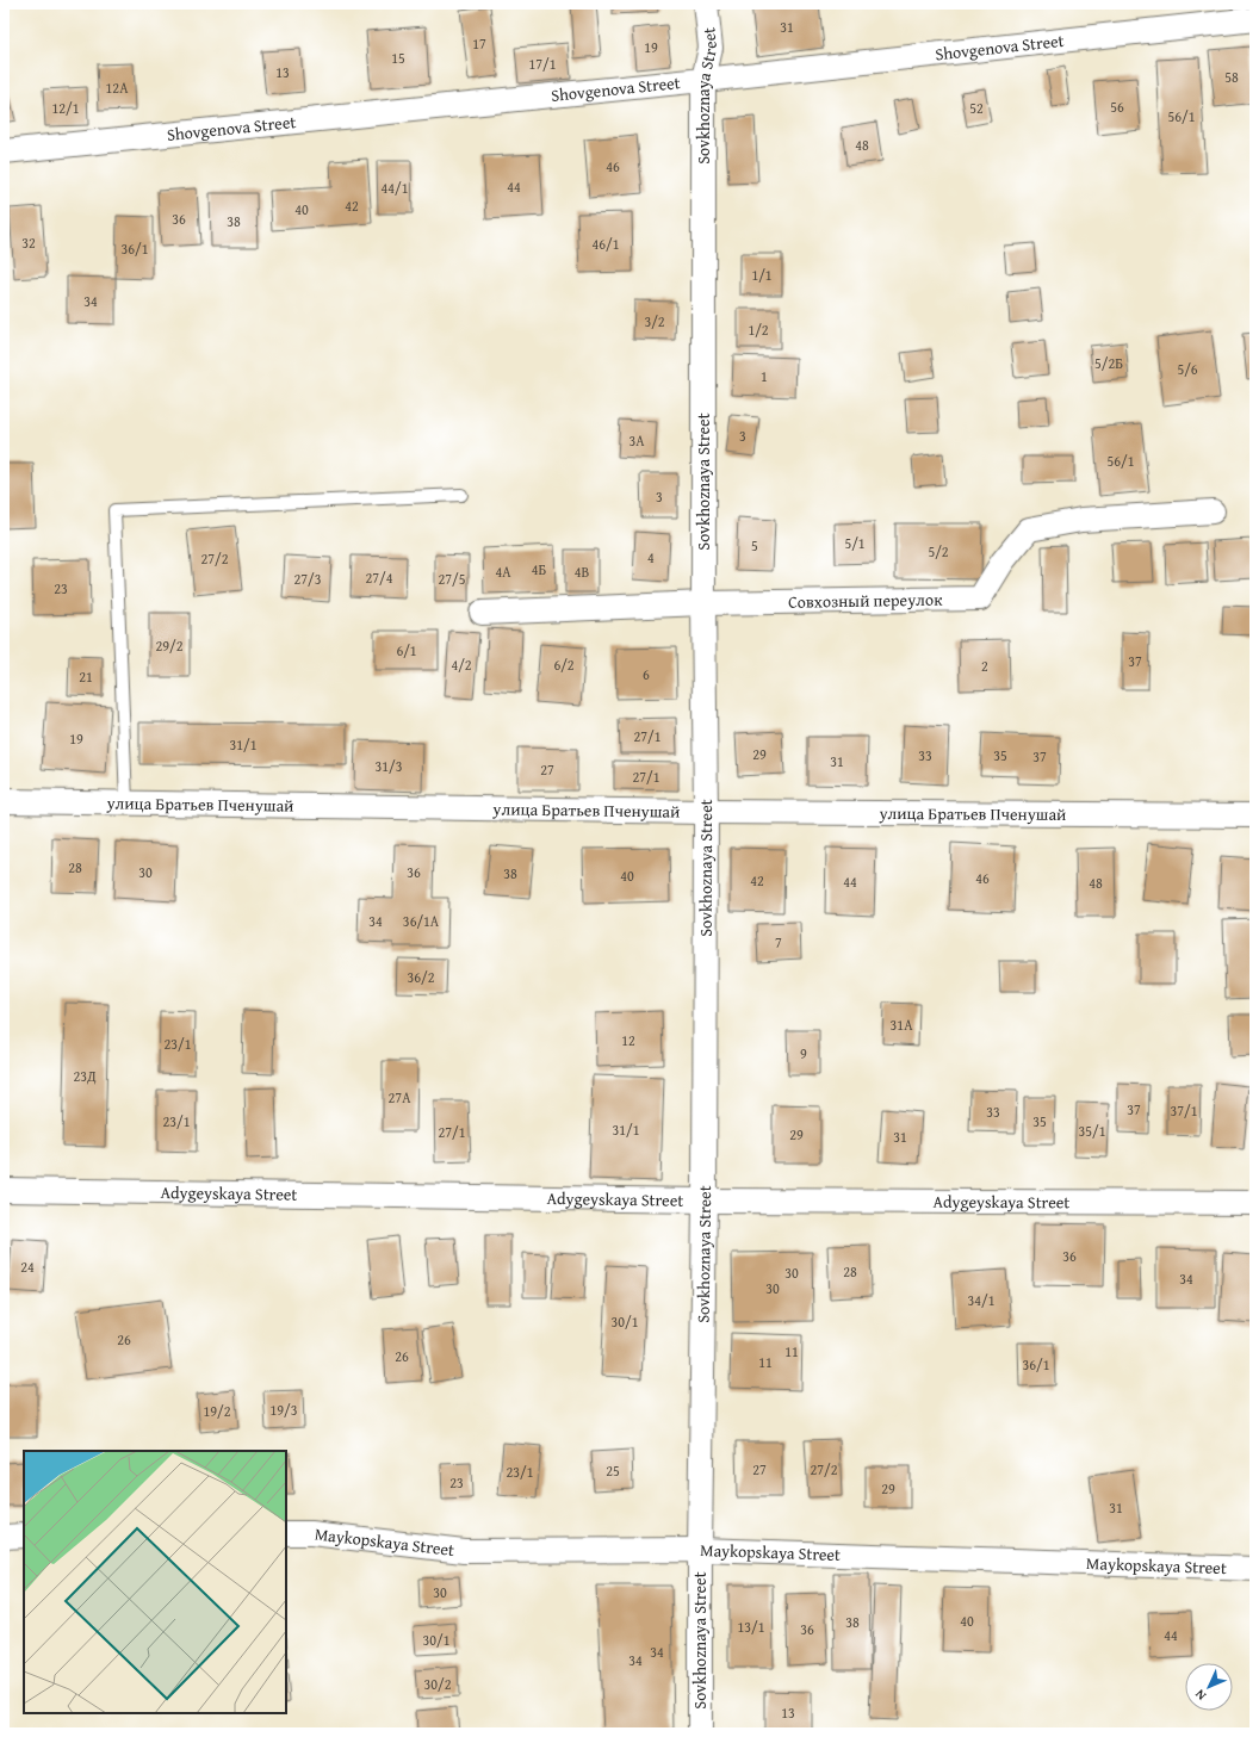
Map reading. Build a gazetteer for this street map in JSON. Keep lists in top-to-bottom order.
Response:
{
  "streets": {
    "street": [
      "Shovgenova Street",
      "Sovkhoznaya Street",
      "Совхозный переулок",
      "улица Братьев Пченушай",
      "Adygeyskaya Street",
      "Maykopskaya Street"
    ]
  },
  "crossings": [
    ["Shovgenova Street", "Sovkhoznaya Street"],
    ["Sovkhoznaya Street", "Совхозный переулок"],
    ["Sovkhoznaya Street", "улица Братьев Пченушай"],
    ["Sovkhoznaya Street", "Adygeyskaya Street"],
    ["Sovkhoznaya Street", "Maykopskaya Street"]
  ],
  "house_numbers": [
    "31",
    "17",
    "19",
    "15",
    "17/1",
    "13",
    "58",
    "12А",
    "56",
    "12/1",
    "52",
    "56/1",
    "48",
    "46",
    "44",
    "44/1",
    "42",
    "40",
    "36",
    "38",
    "32",
    "46/1",
    "36/1",
    "1/1",
    "34",
    "3/2",
    "1/2",
    "5/2Б",
    "5/6",
    "1",
    "3",
    "3А",
    "56/1",
    "3",
    "5/1",
    "5",
    "5/2",
    "4",
    "27/2",
    "4Б",
    "4А",
    "4В",
    "27/4",
    "27/3",
    "27/5",
    "23",
    "29/2",
    "6/1",
    "37",
    "4/2",
    "6/2",
    "2",
    "6",
    "21",
    "27/1",
    "19",
    "31/1",
    "29",
    "33",
    "35",
    "37",
    "31",
    "31/3",
    "27",
    "27/1",
    "28",
    "30",
    "36",
    "38",
    "40",
    "46",
    "42",
    "44",
    "48",
    "34",
    "36/1А",
    "7",
    "36/2",
    "31А",
    "12",
    "23/1",
    "9",
    "23Д",
    "27А",
    "37",
    "37/1",
    "33",
    "23/1",
    "35",
    "31/1",
    "35/1",
    "27/1",
    "29",
    "31",
    "36",
    "24",
    "28",
    "30",
    "34",
    "30",
    "34/1",
    "30/1",
    "26",
    "11",
    "26",
    "11",
    "36/1",
    "19/3",
    "19/2",
    "27",
    "27/2",
    "25",
    "23/1",
    "23",
    "29",
    "31",
    "30",
    "40",
    "38",
    "13/1",
    "36",
    "44",
    "30/1",
    "34",
    "34",
    "30/2",
    "13"
  ],
  "north": "bottom left"
}
